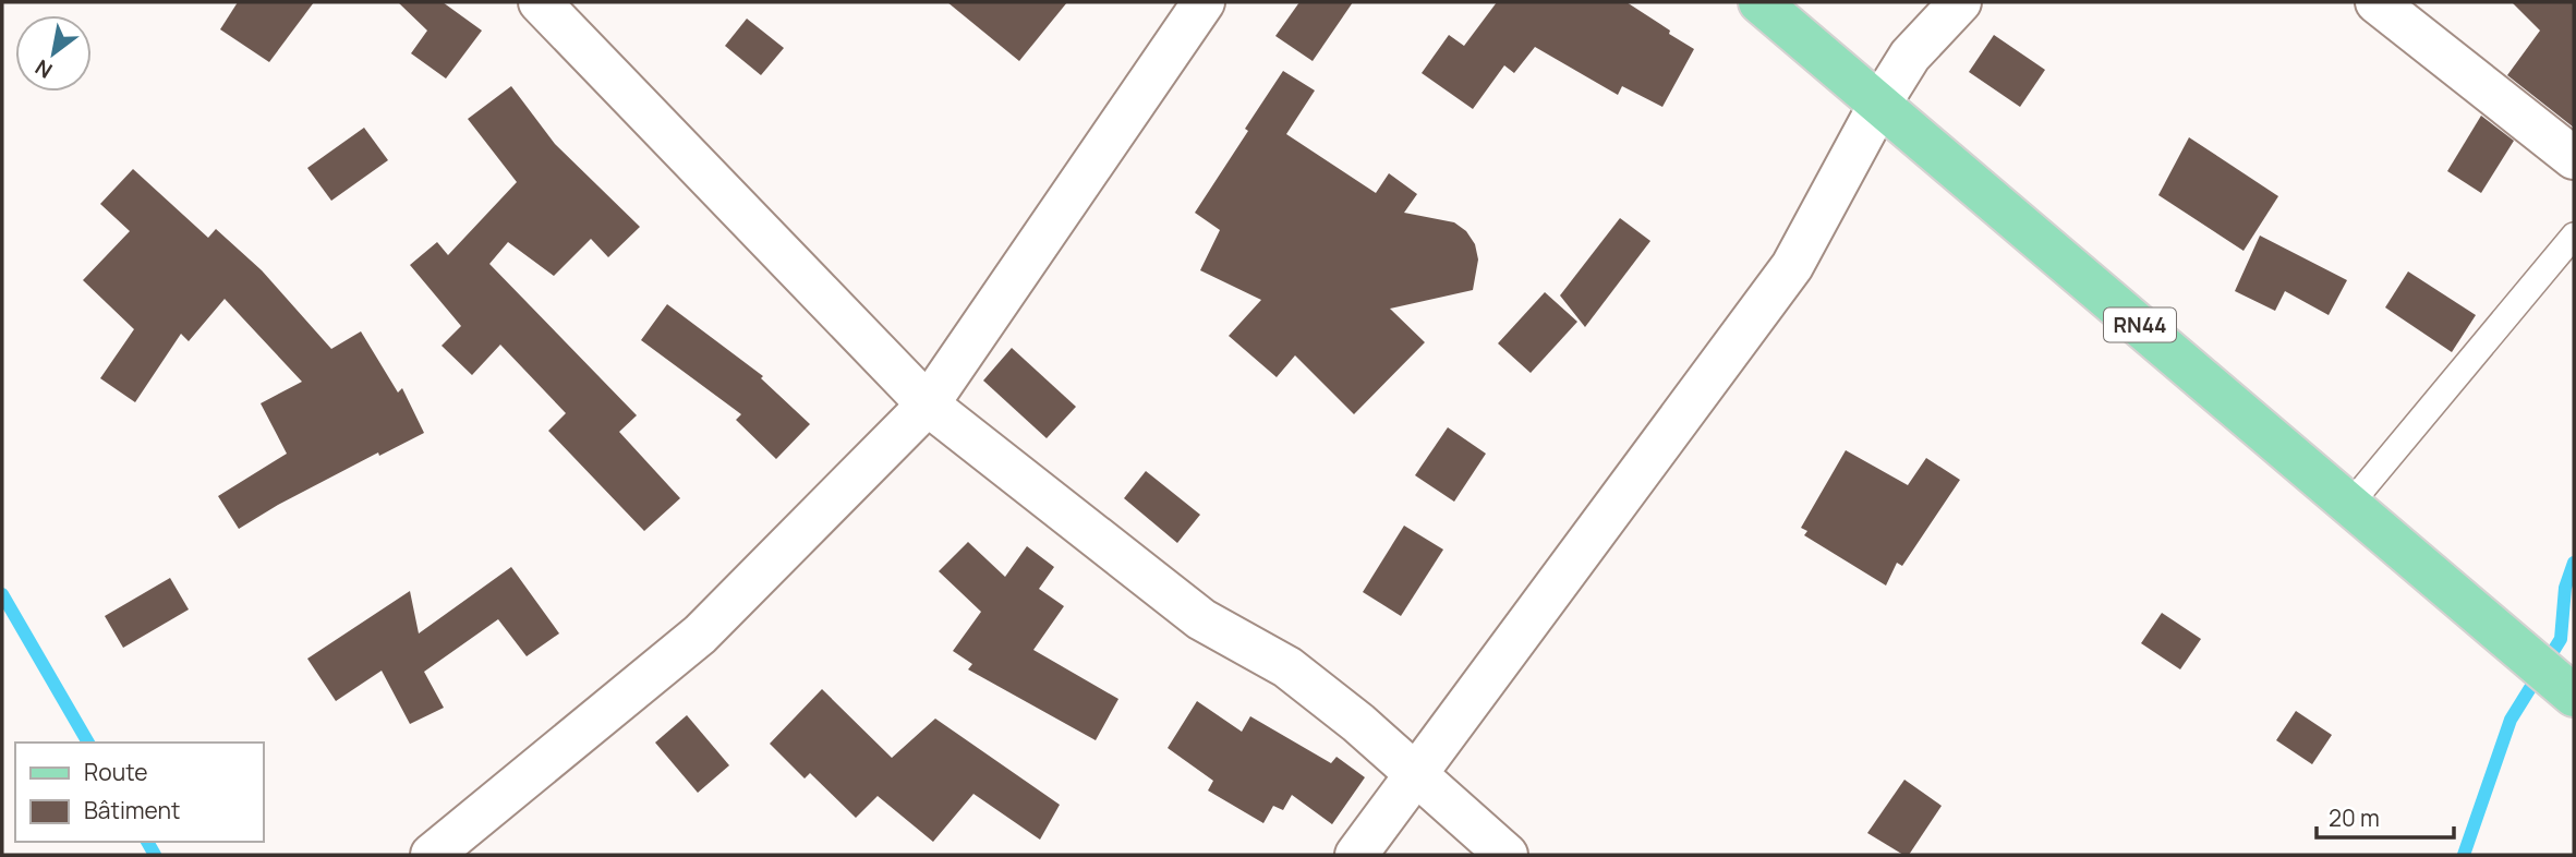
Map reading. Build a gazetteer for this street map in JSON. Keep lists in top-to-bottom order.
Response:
{
  "streets": {
    "main road": ["RN44"]
  },
  "legend": ["Route", "Bâtiment"],
  "scale_bar": "20 m",
  "north": "bottom left"
}
